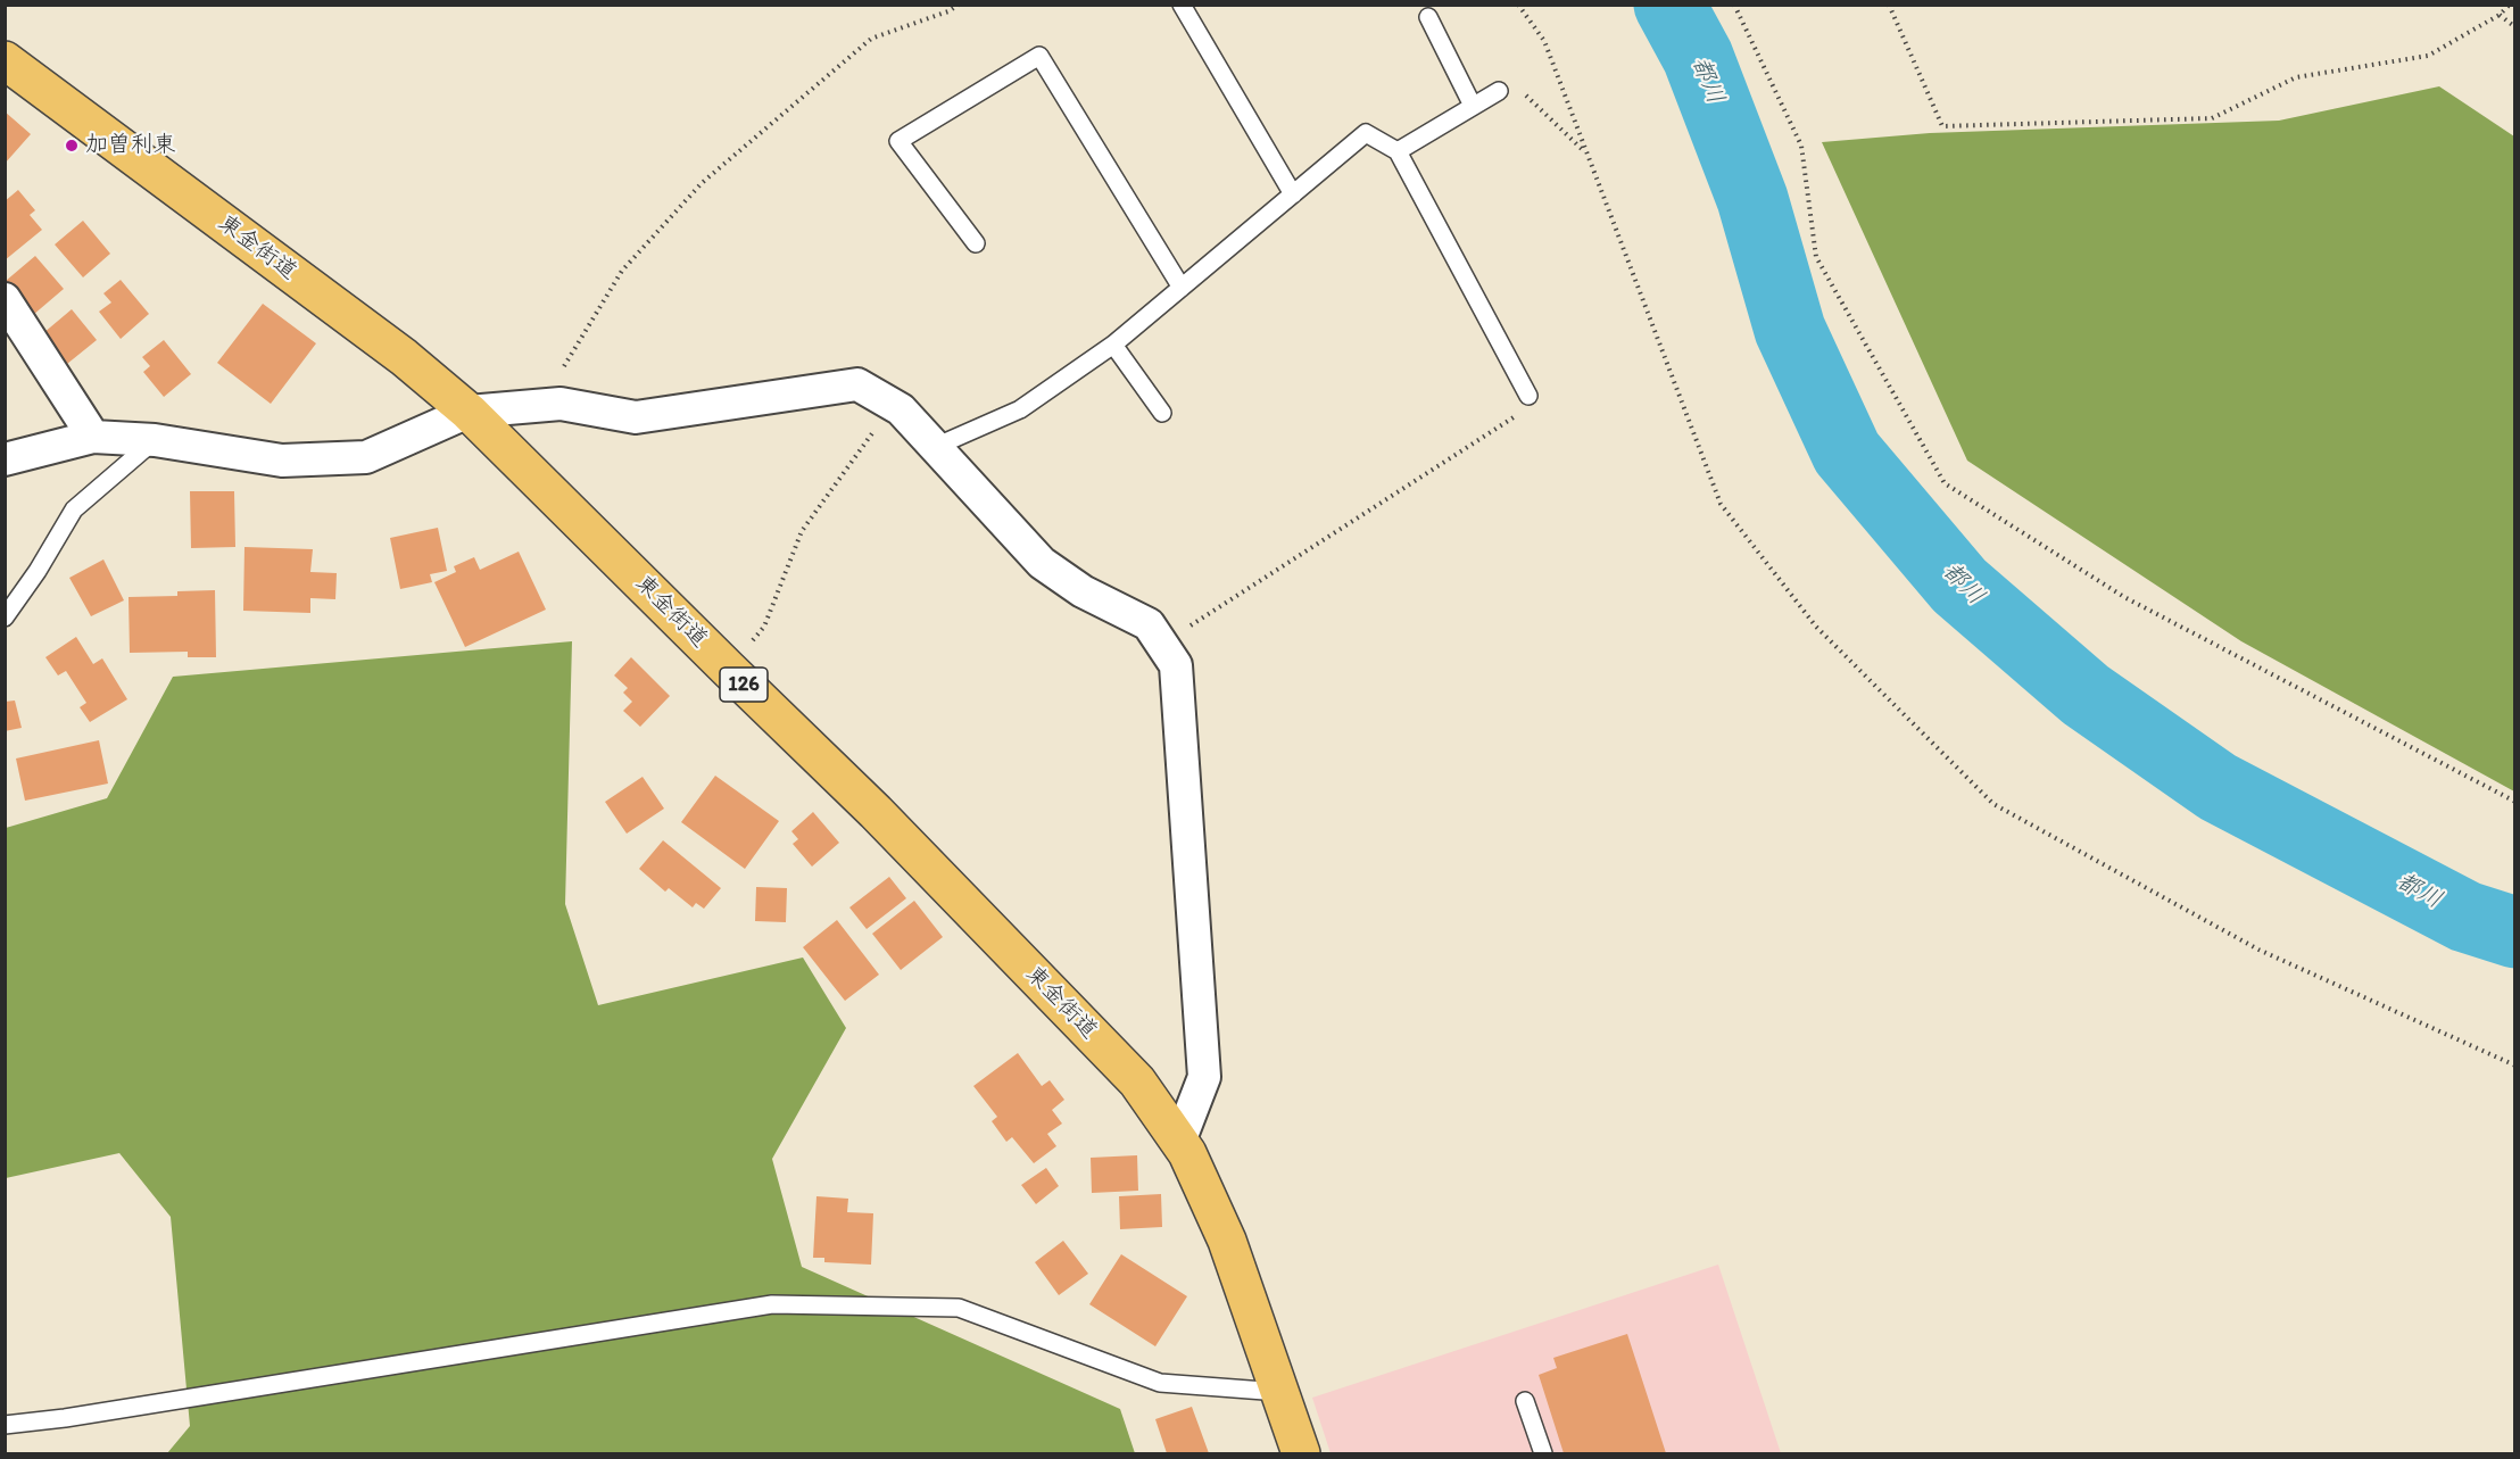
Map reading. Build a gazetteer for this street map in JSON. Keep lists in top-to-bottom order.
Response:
{
  "streets": {
    "highway": ["東金街道", "126"]
  },
  "water": ["都川"],
  "places": ["加曽利東"]
}
